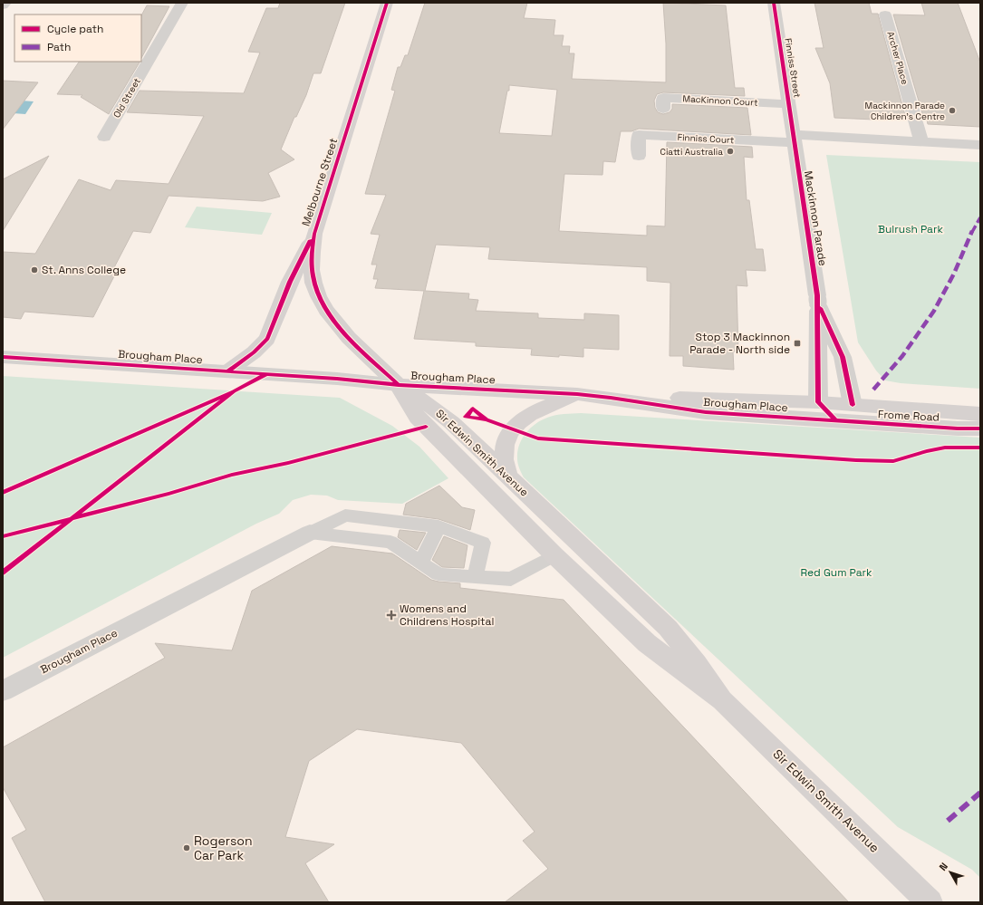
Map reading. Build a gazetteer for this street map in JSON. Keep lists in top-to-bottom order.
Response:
{
  "streets": {
    "main road": [
      "Melbourne Street",
      "Brougham Place",
      "Frome Road",
      "Sir Edwin Smith Avenue"
    ],
    "street": [
      "Archer Place",
      "Finniss Street",
      "Old Street",
      "MacKinnon Court",
      "Finniss Court",
      "Mackinnon Parade"
    ]
  },
  "crossings": [
    ["Finniss Street", "MacKinnon Court"],
    ["Finniss Street", "Finniss Court"],
    ["Finniss Street", "Mackinnon Parade"],
    ["Finniss Court", "Mackinnon Parade"],
    ["Melbourne Street", "Brougham Place"],
    ["Melbourne Street", "Sir Edwin Smith Avenue"],
    ["Mackinnon Parade", "Frome Road"],
    ["Brougham Place", "Frome Road"],
    ["Brougham Place", "Sir Edwin Smith Avenue"]
  ],
  "parks": ["Bulrush Park", "Red Gum Park"],
  "places": {
    "other": [
      "Mackinnon Parade Children's Centre",
      "Ciatti Australia",
      "St. Anns College",
      "Rogerson Car Park"
    ],
    "transit": ["Stop 3 Mackinnon Parade - North side"],
    "health": ["Womens and Childrens Hospital"]
  },
  "legend": ["Cycle path", "Path"],
  "north": "top left"
}
